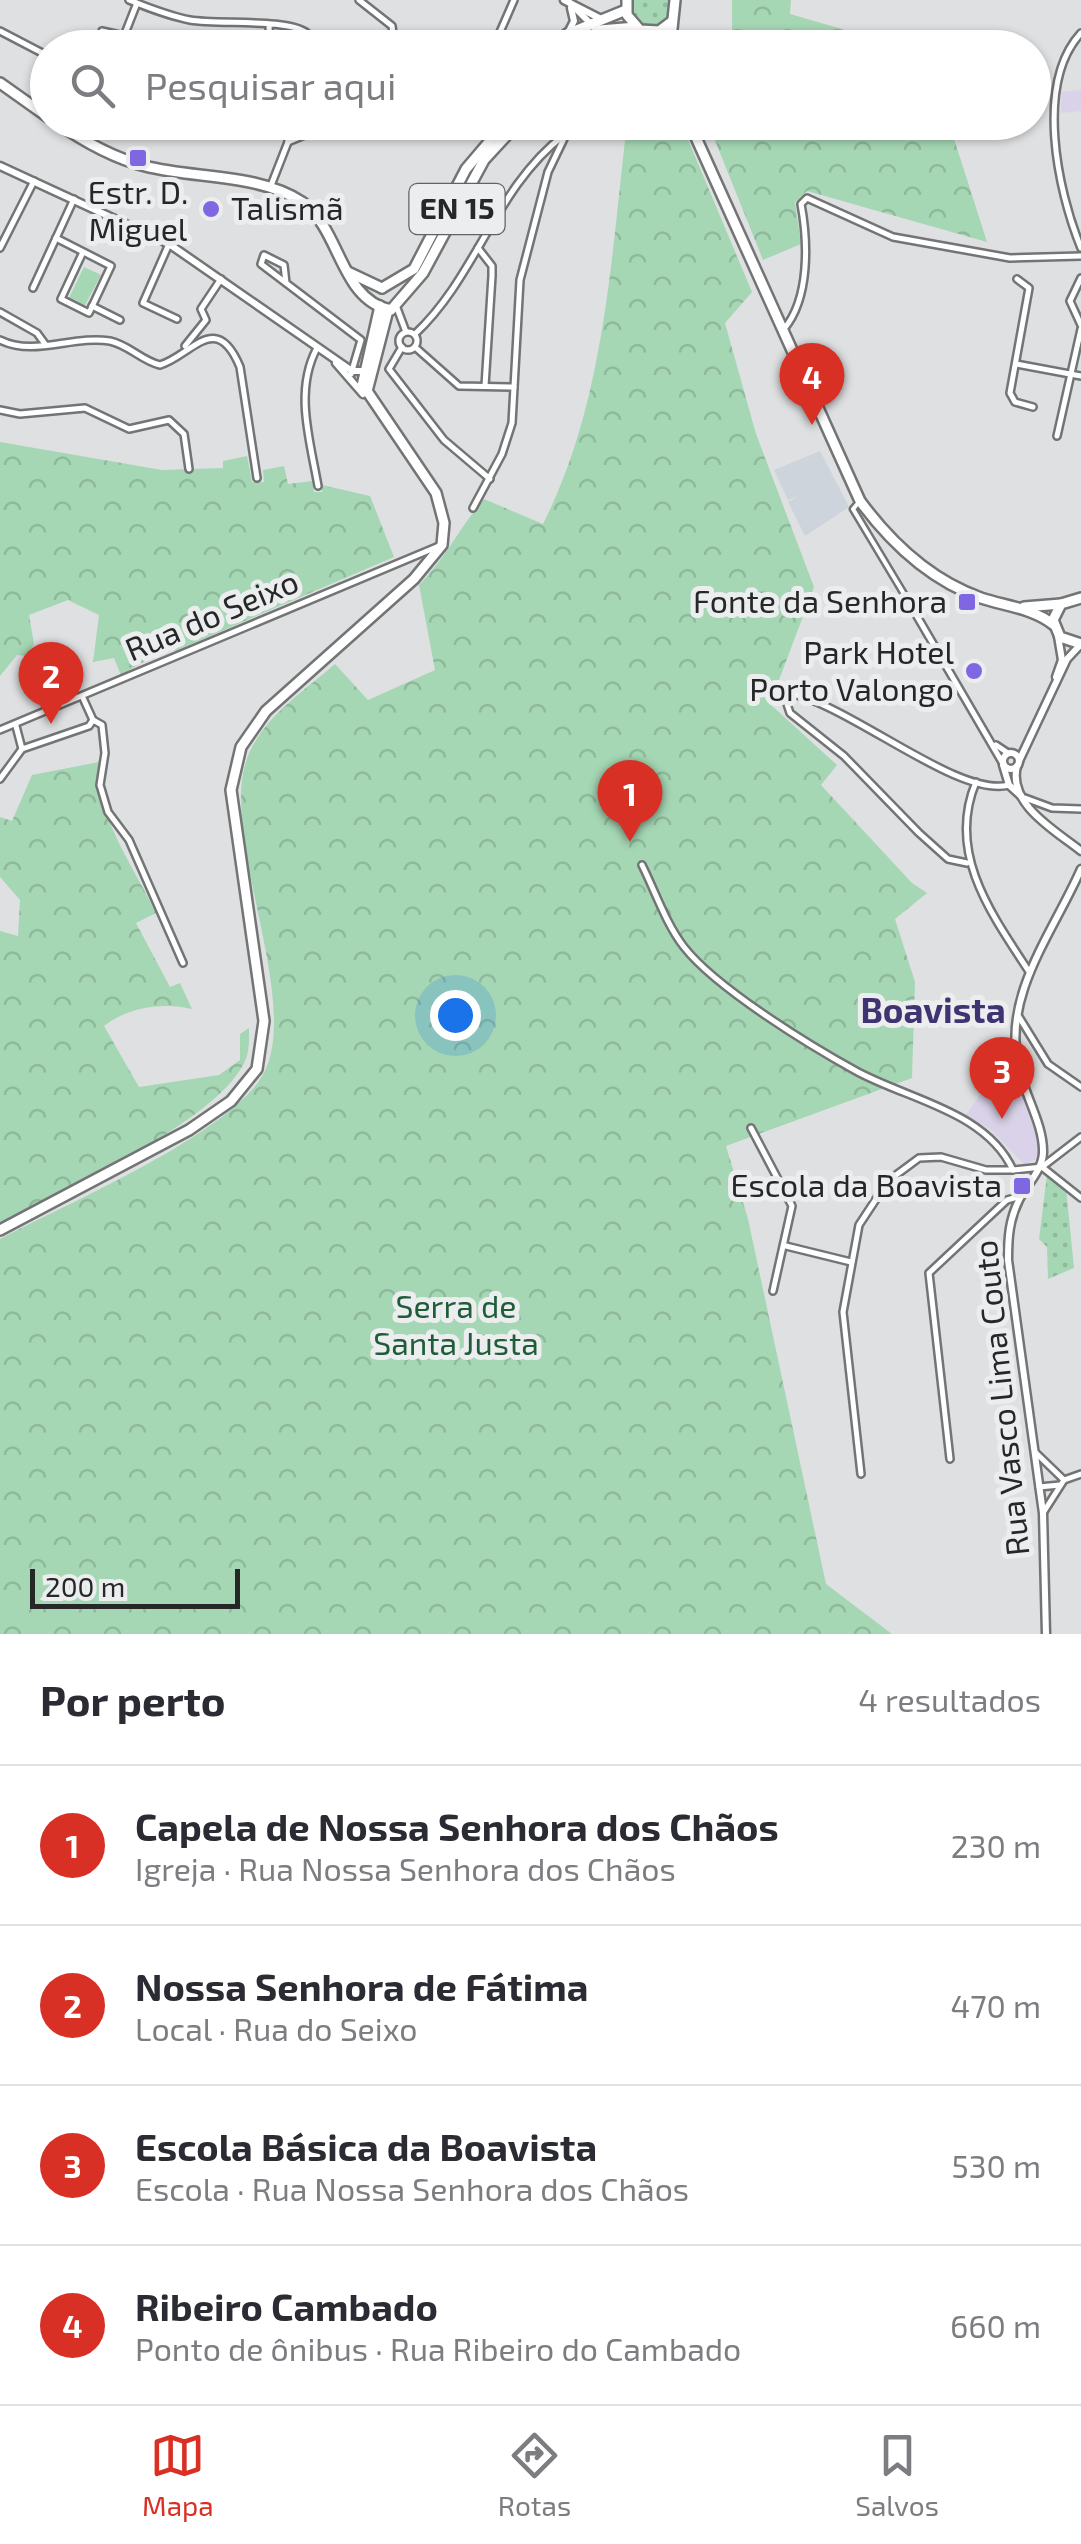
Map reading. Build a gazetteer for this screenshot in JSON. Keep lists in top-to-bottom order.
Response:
{
  "streets": {
    "main road": ["EN 15"],
    "street": ["Rua do Seixo", "Rua Vasco Lima Couto"]
  },
  "districts": ["Boavista"],
  "parks": ["Serra de Santa Justa"],
  "places": {
    "transit": ["Estr. D. Miguel", "Fonte da Senhora", "Escola da Boavista"],
    "other": ["Talismã", "Park Hotel Porto Valongo"]
  },
  "scale_bar": "200 m",
  "page": {
    "search": "Pesquisar aqui",
    "pins": [
      "4",
      "2",
      "1",
      "3"
    ],
    "scale": "200 m",
    "heading": ["Por perto", "4 resultados"],
    "list": [
      {
        "mark": "1",
        "name": "Capela de Nossa Senhora dos Chãos",
        "note": "Igreja · Rua Nossa Senhora dos Chãos",
        "value": "230 m"
      },
      {
        "mark": "2",
        "name": "Nossa Senhora de Fátima",
        "note": "Local · Rua do Seixo",
        "value": "470 m"
      },
      {
        "mark": "3",
        "name": "Escola Básica da Boavista",
        "note": "Escola · Rua Nossa Senhora dos Chãos",
        "value": "530 m"
      },
      {
        "mark": "4",
        "name": "Ribeiro Cambado",
        "note": "Ponto de ônibus · Rua Ribeiro do Cambado",
        "value": "660 m"
      }
    ],
    "nav": ["Mapa", "Rotas", "Salvos"]
  }
}
